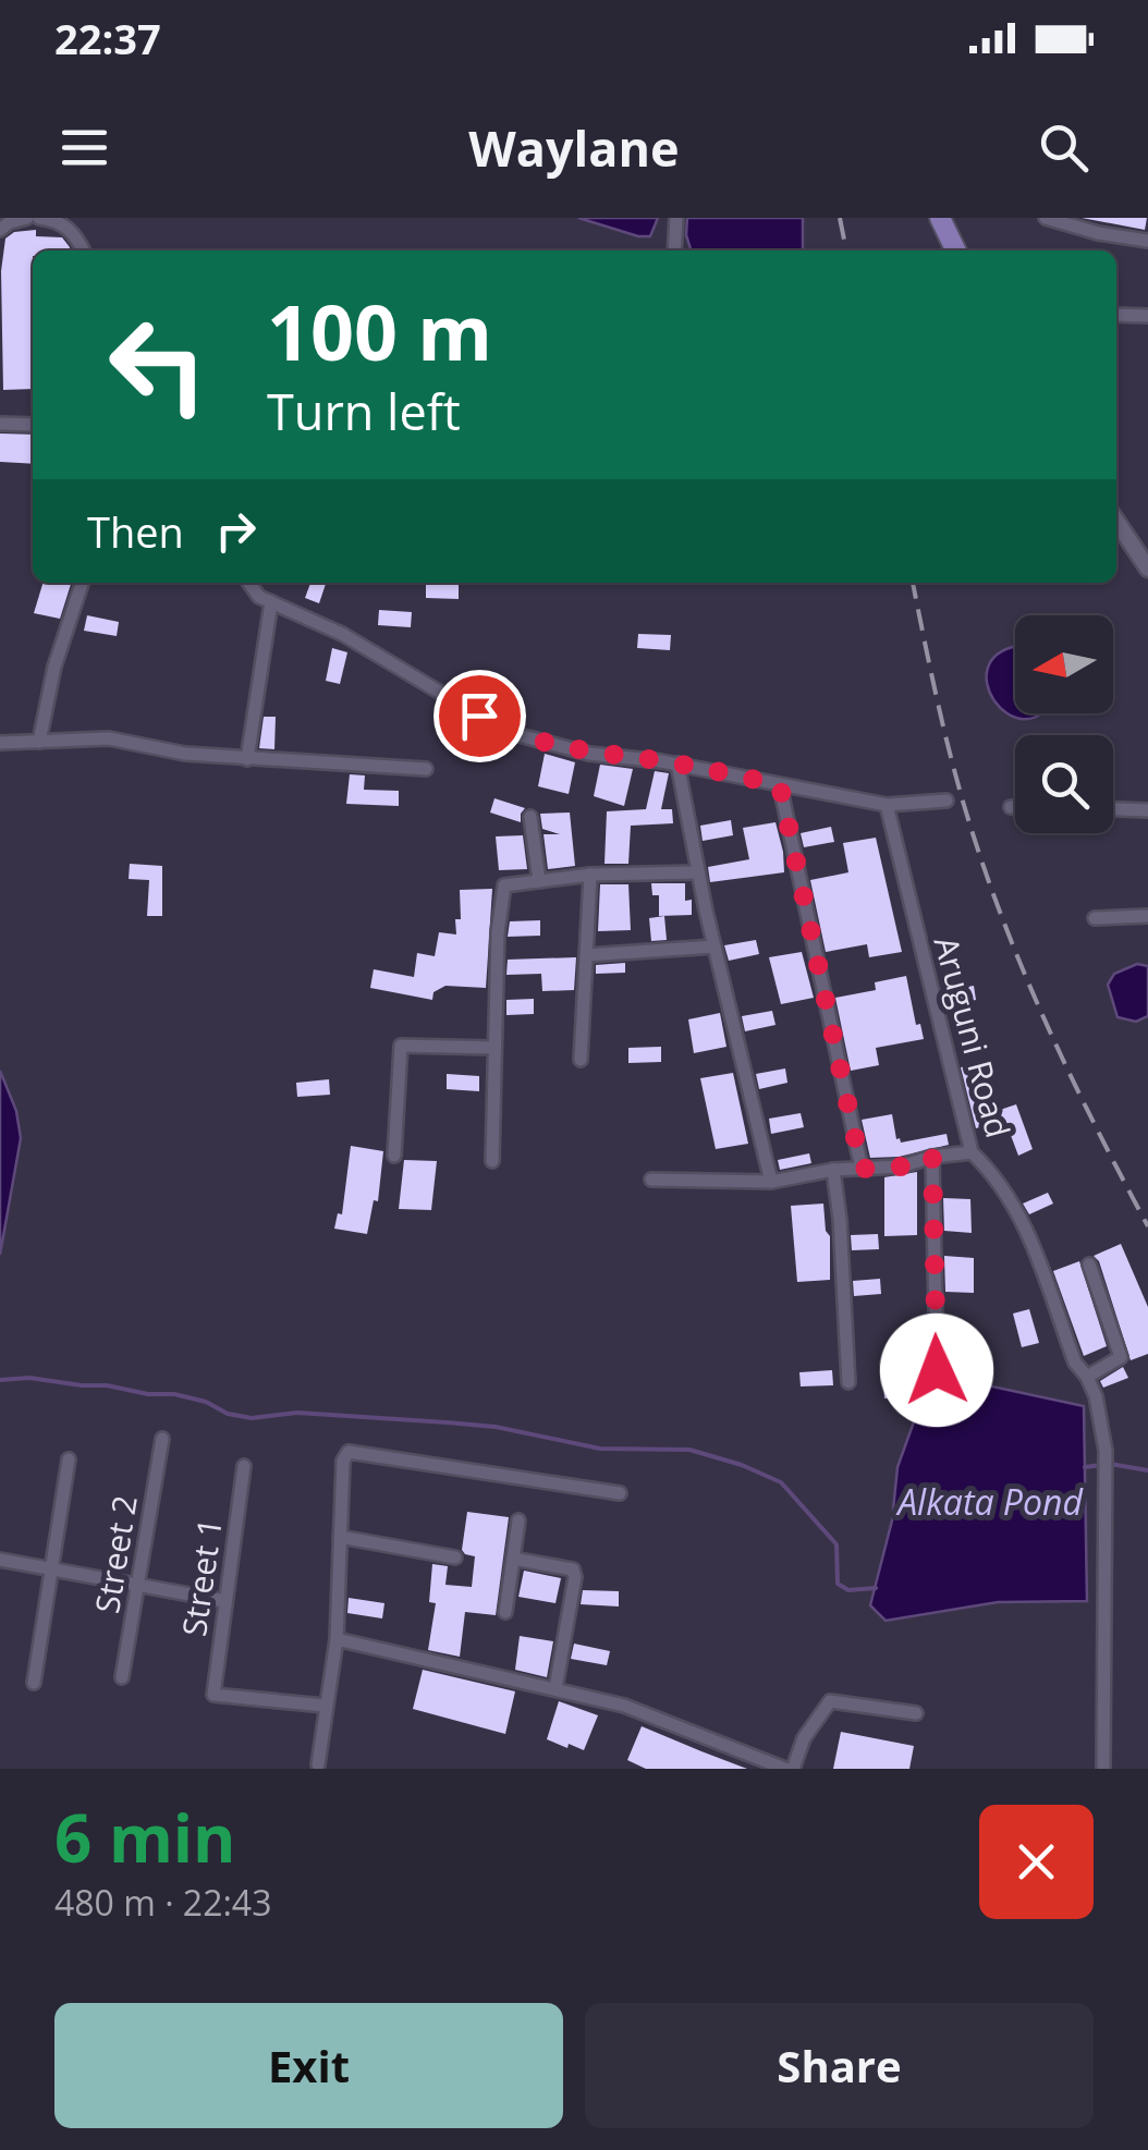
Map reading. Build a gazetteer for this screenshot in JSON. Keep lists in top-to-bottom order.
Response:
{
  "streets": {
    "street": ["Aruguni Road", "Street 2", "Street 1"]
  },
  "water": ["Alkata Pond"],
  "north": "left",
  "page": {
    "status": "22:37",
    "header": "Waylane",
    "turn": ["100 m", "Turn left"],
    "then": "Then",
    "heading": ["6 min", "480 m · 22:43"],
    "buttons": ["Exit", "Share"]
  }
}
